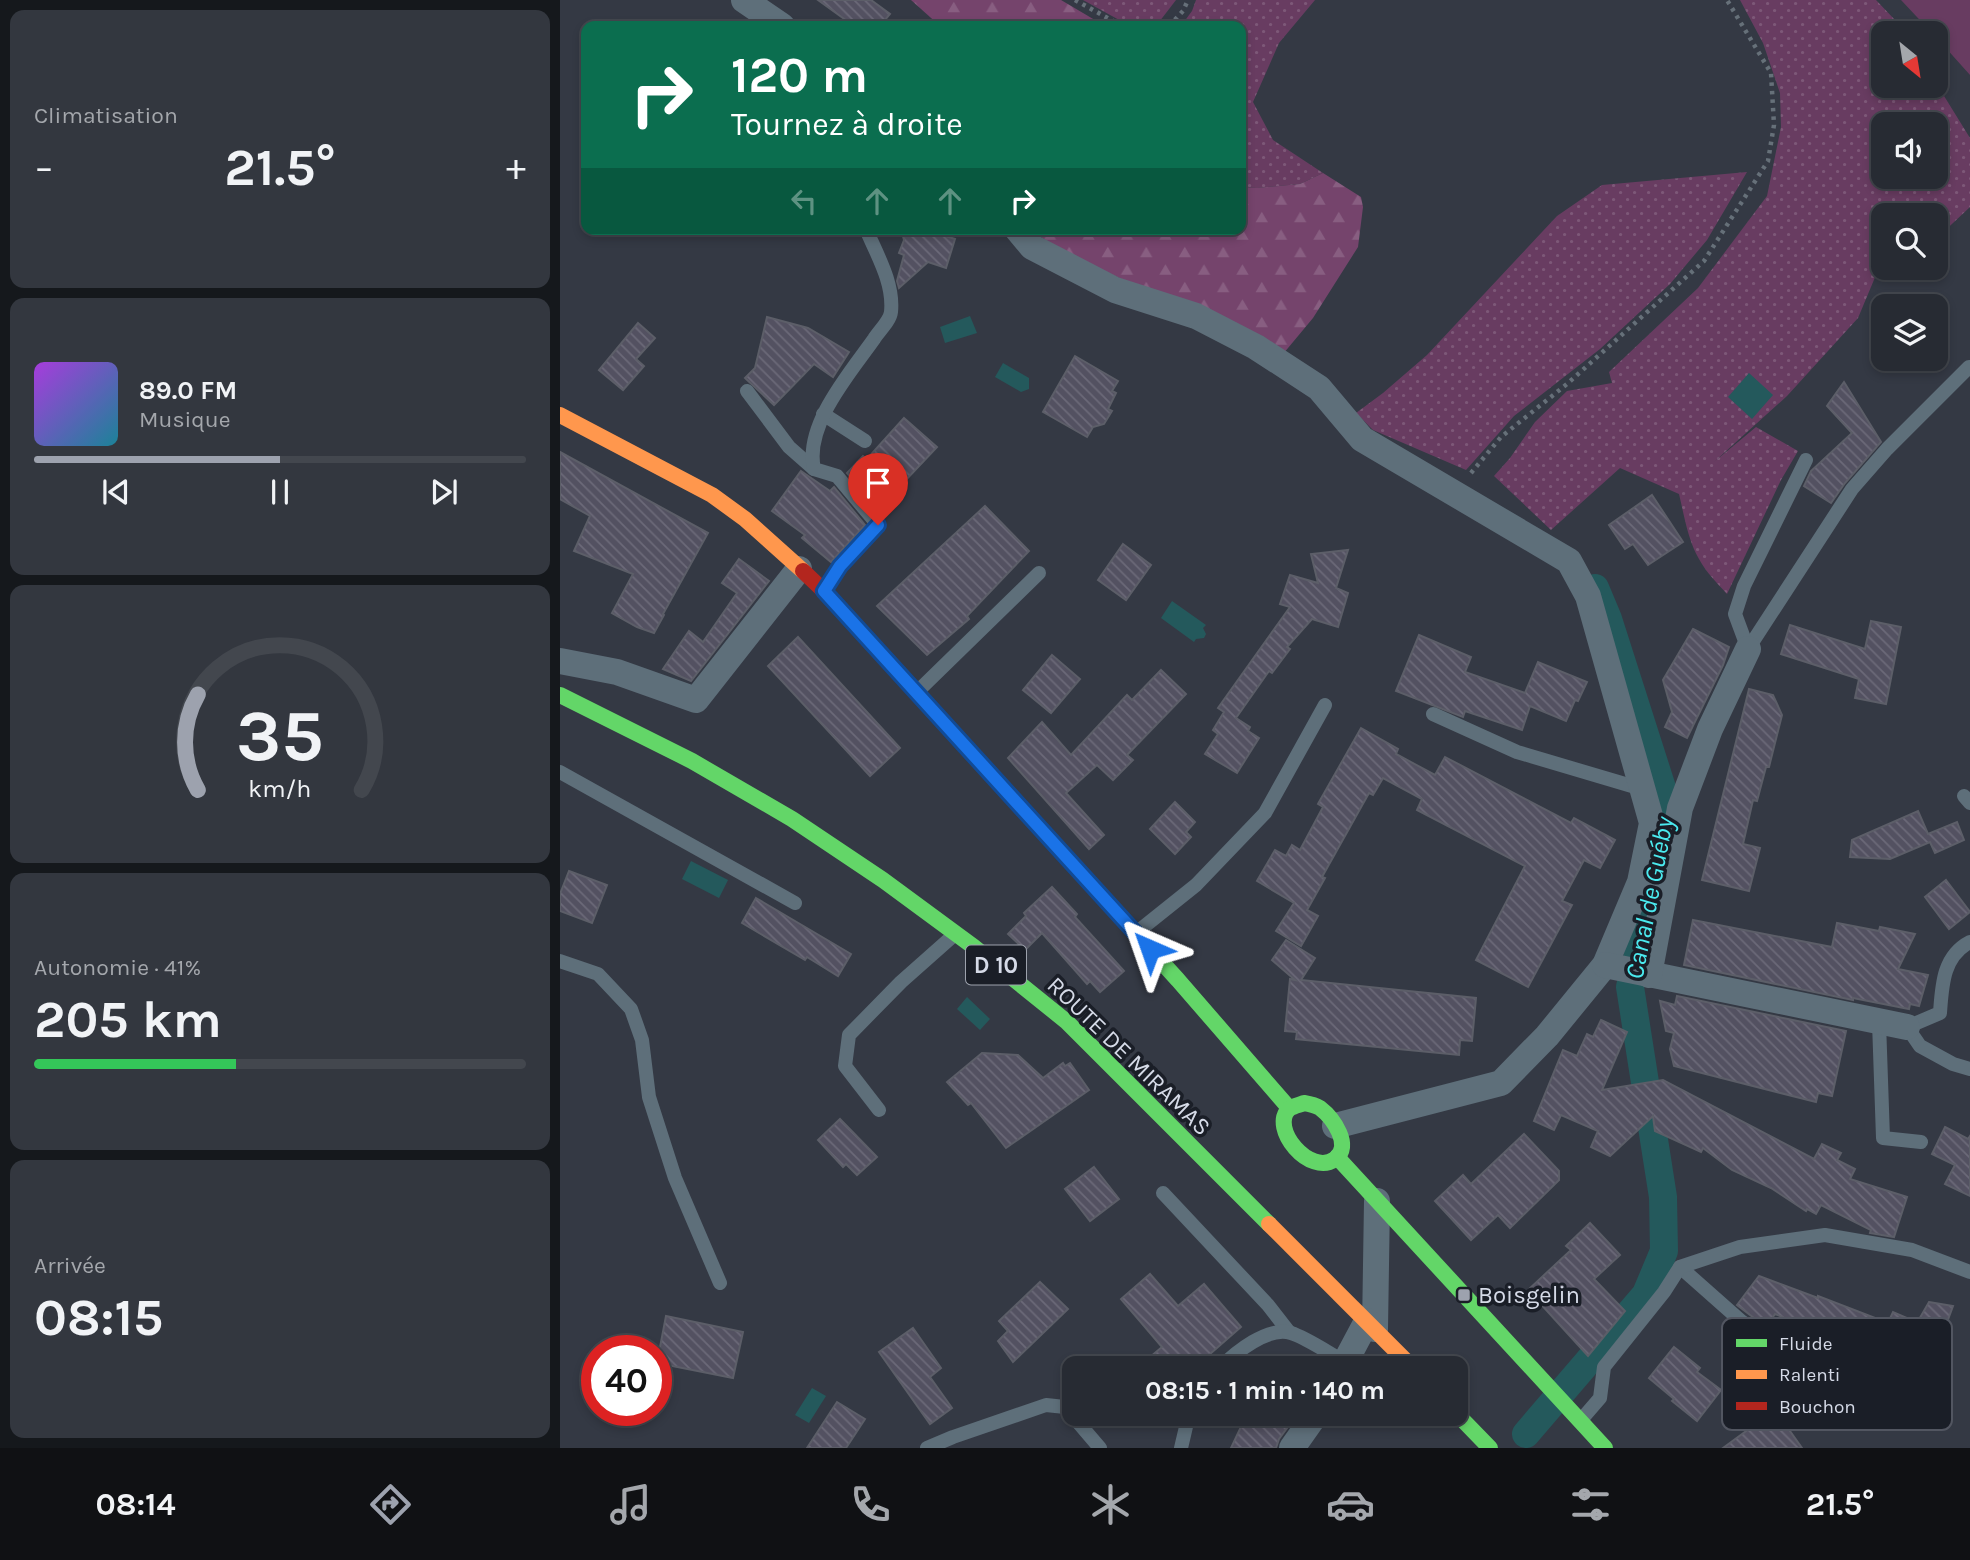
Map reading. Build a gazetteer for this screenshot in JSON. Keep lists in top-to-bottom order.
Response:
{
  "streets": {
    "street": ["D 10", "ROUTE DE MIRAMAS"]
  },
  "water": ["Canal de Guéby"],
  "places": {
    "transit": ["Boisgelin"]
  },
  "legend": ["Fluide", "Ralenti", "Bouchon"],
  "north": "bottom right",
  "page": {
    "tile": [
      "Climatisation",
      ["Autonomie · 41%", "205 km"],
      ["Arrivée", "08:15"]
    ],
    "turn": ["120 m", "Tournez à droite"],
    "heat": ["−", "21.5°", "+"],
    "song": ["89.0 FM", "Musique"],
    "limit": "40",
    "trip": "08:15 · 1 min · 140 m",
    "tabs": ["08:14", "21.5°"],
    "gauge": ["35", "km/h"]
  }
}
